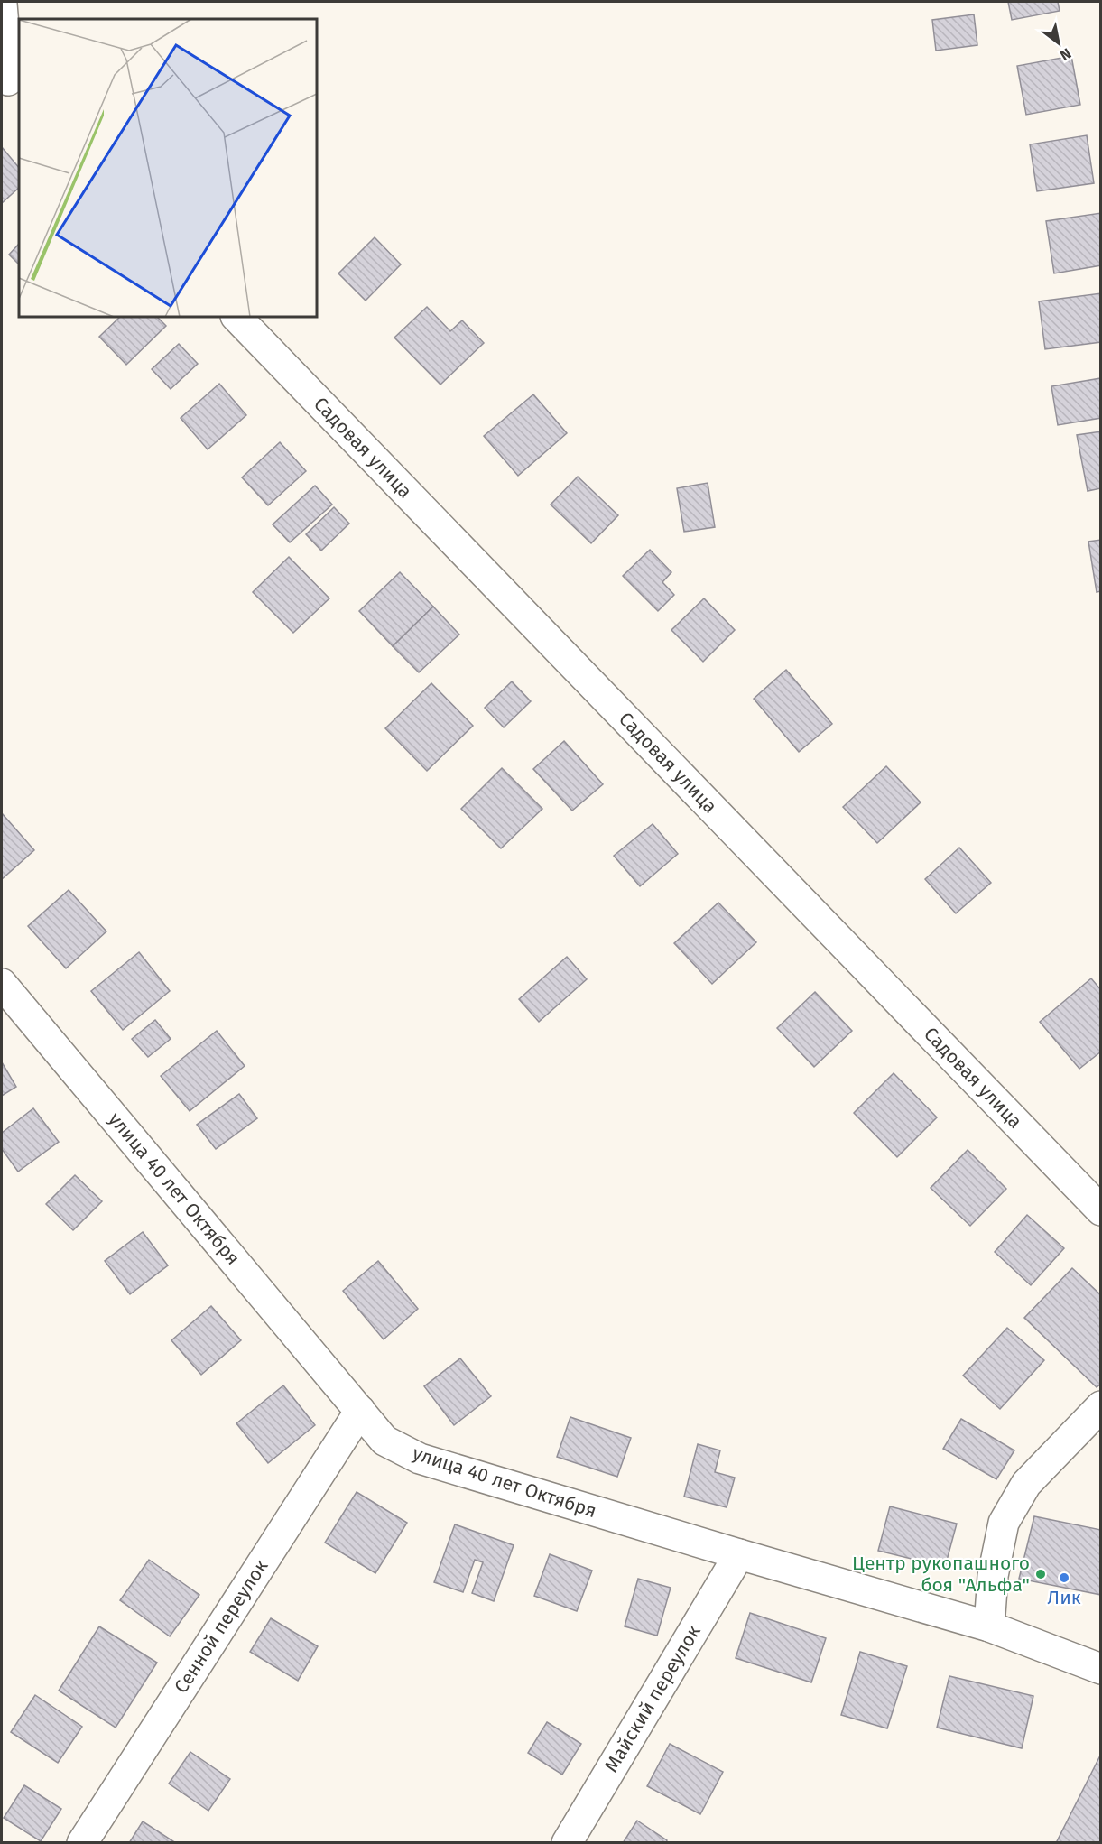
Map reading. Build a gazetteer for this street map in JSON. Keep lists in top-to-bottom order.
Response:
{
  "streets": {
    "street": [
      "Садовая улица",
      "улица 40 лет Октября",
      "Сенной переулок",
      "Майский переулок"
    ]
  },
  "crossings": [
    ["улица 40 лет Октября", "Сенной переулок"],
    ["улица 40 лет Октября", "Майский переулок"]
  ],
  "places": ["Центр рукопашного боя \"Альфа\"", "Лик"],
  "north": "bottom right"
}
